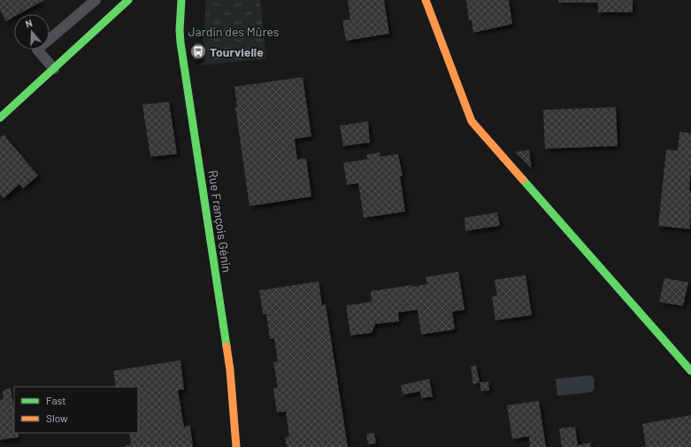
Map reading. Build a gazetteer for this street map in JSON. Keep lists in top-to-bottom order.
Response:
{
  "streets": {
    "street": ["Rue François Génin"]
  },
  "parks": ["Jardin des Mûres"],
  "places": {
    "bus stop": ["Tourvielle"]
  },
  "legend": ["Fast", "Slow"],
  "north": "top"
}
